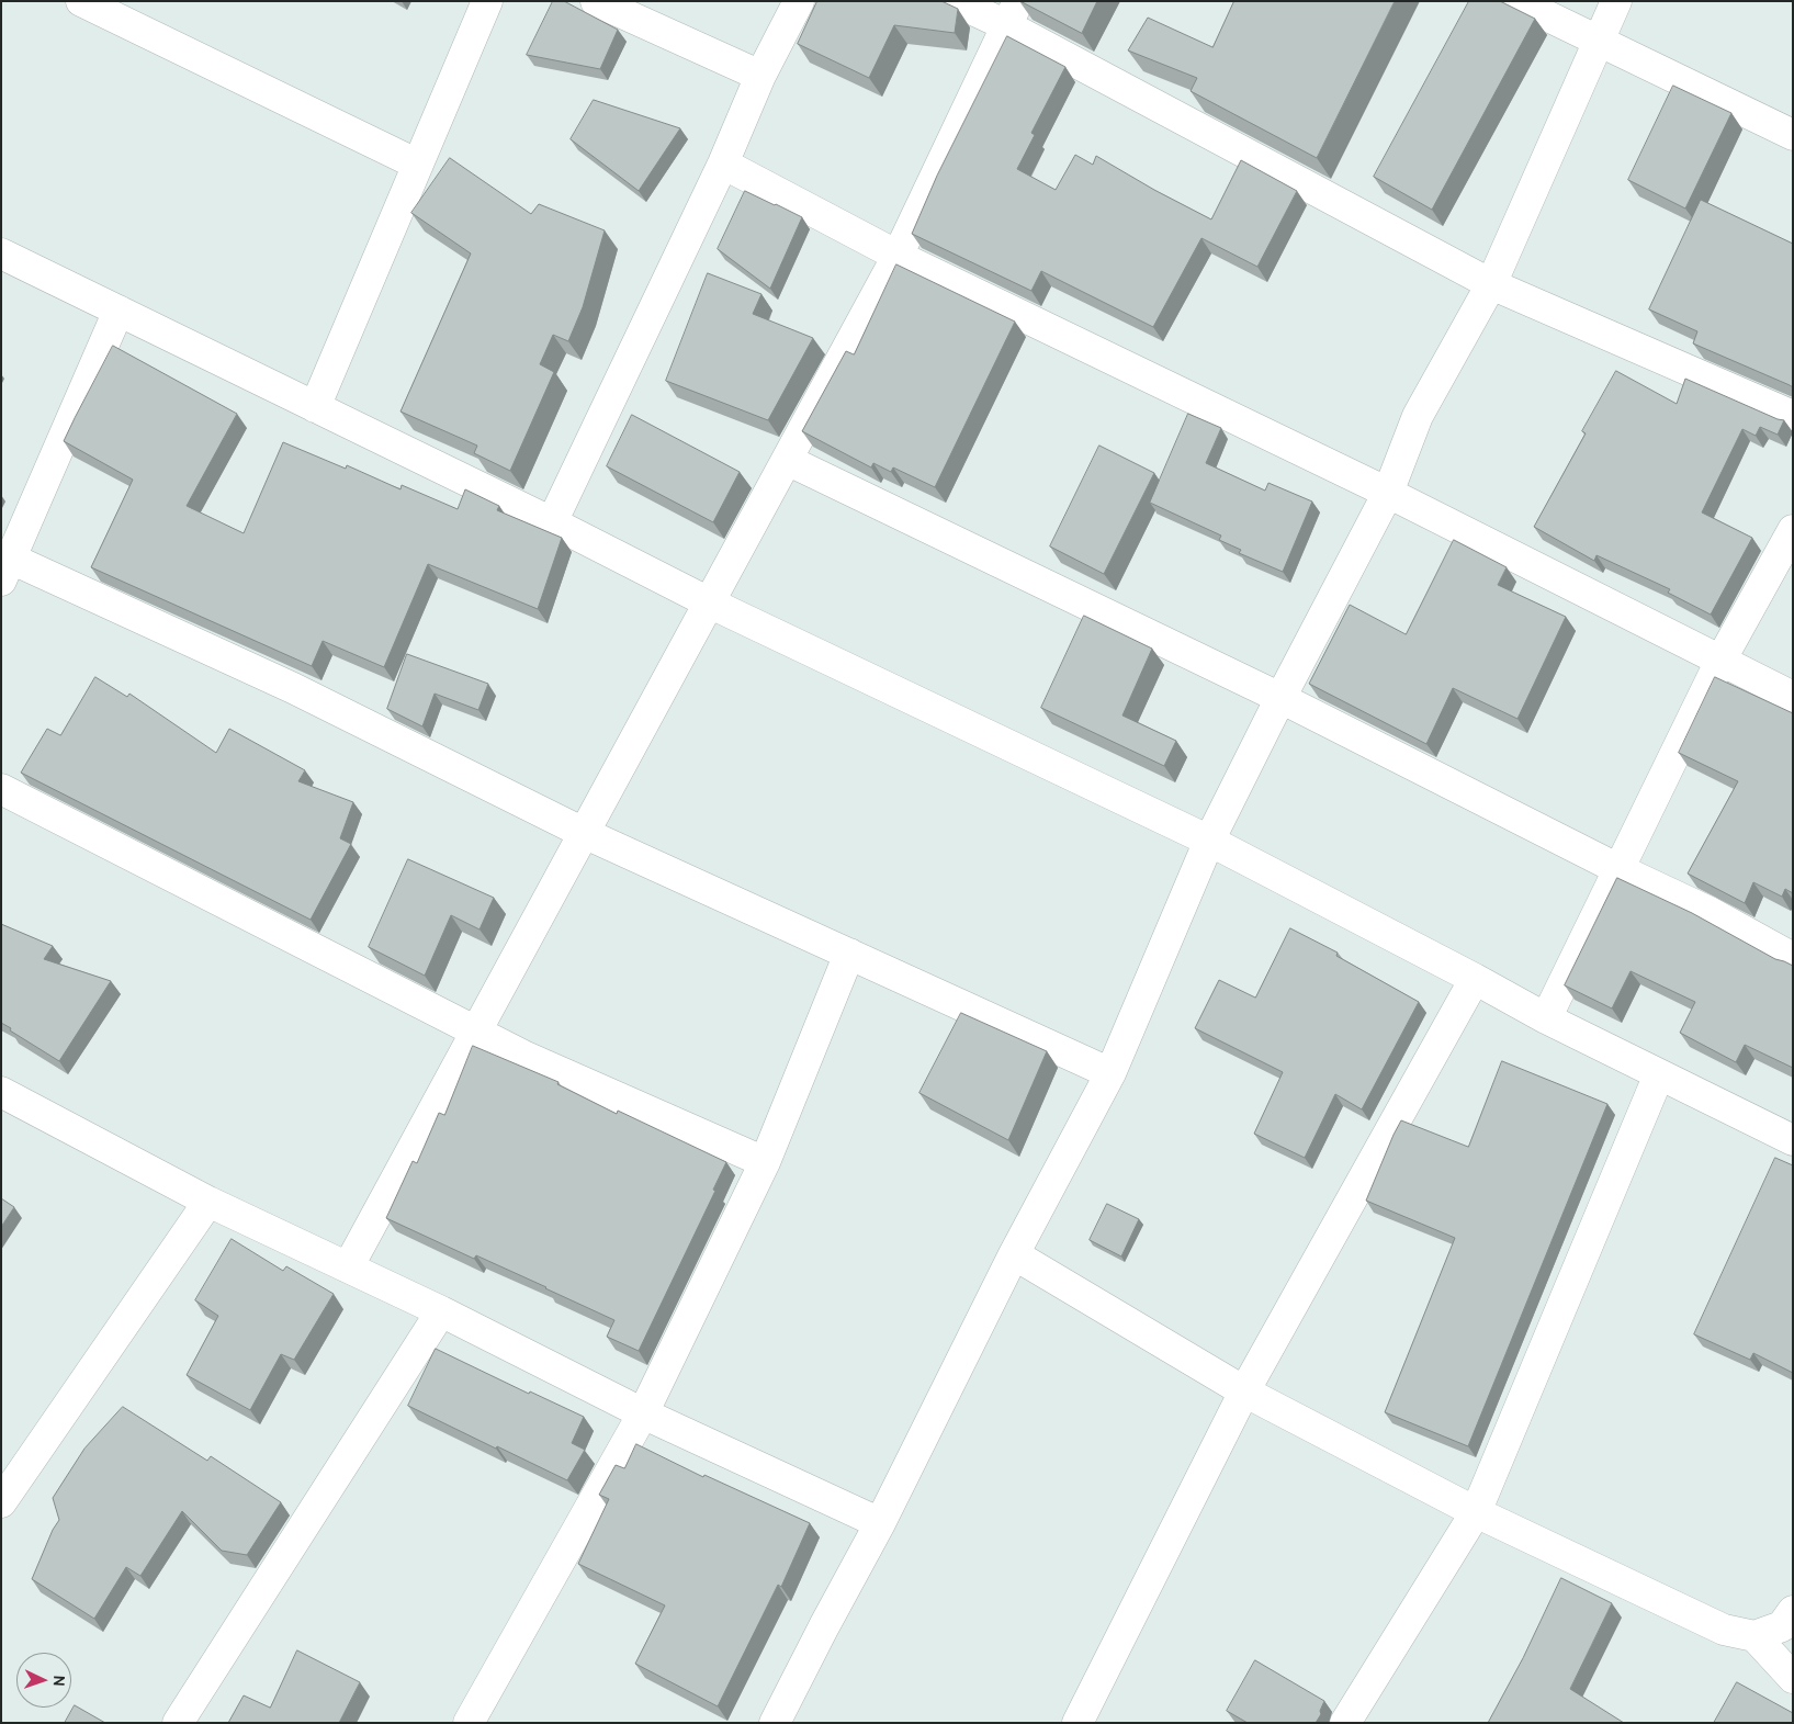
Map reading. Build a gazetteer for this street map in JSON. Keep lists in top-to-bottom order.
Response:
{
  "north": "right"
}
